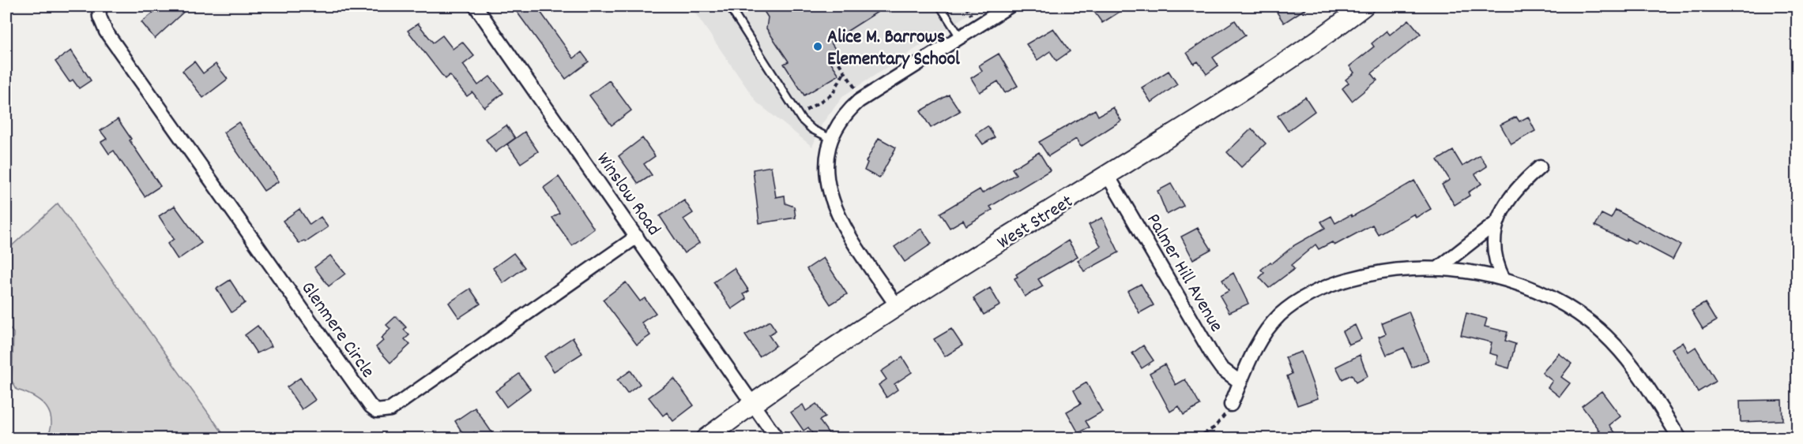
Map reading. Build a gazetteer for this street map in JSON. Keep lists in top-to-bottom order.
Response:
{
  "streets": {
    "main road": ["West Street"],
    "street": ["Winslow Road", "Palmer Hill Avenue", "Glenmere Circle"]
  },
  "crossings": [
    ["Winslow Road", "West Street"],
    ["Winslow Road", "Glenmere Circle"],
    ["West Street", "Palmer Hill Avenue"]
  ],
  "places": ["Alice M. Barrows Elementary School"]
}
